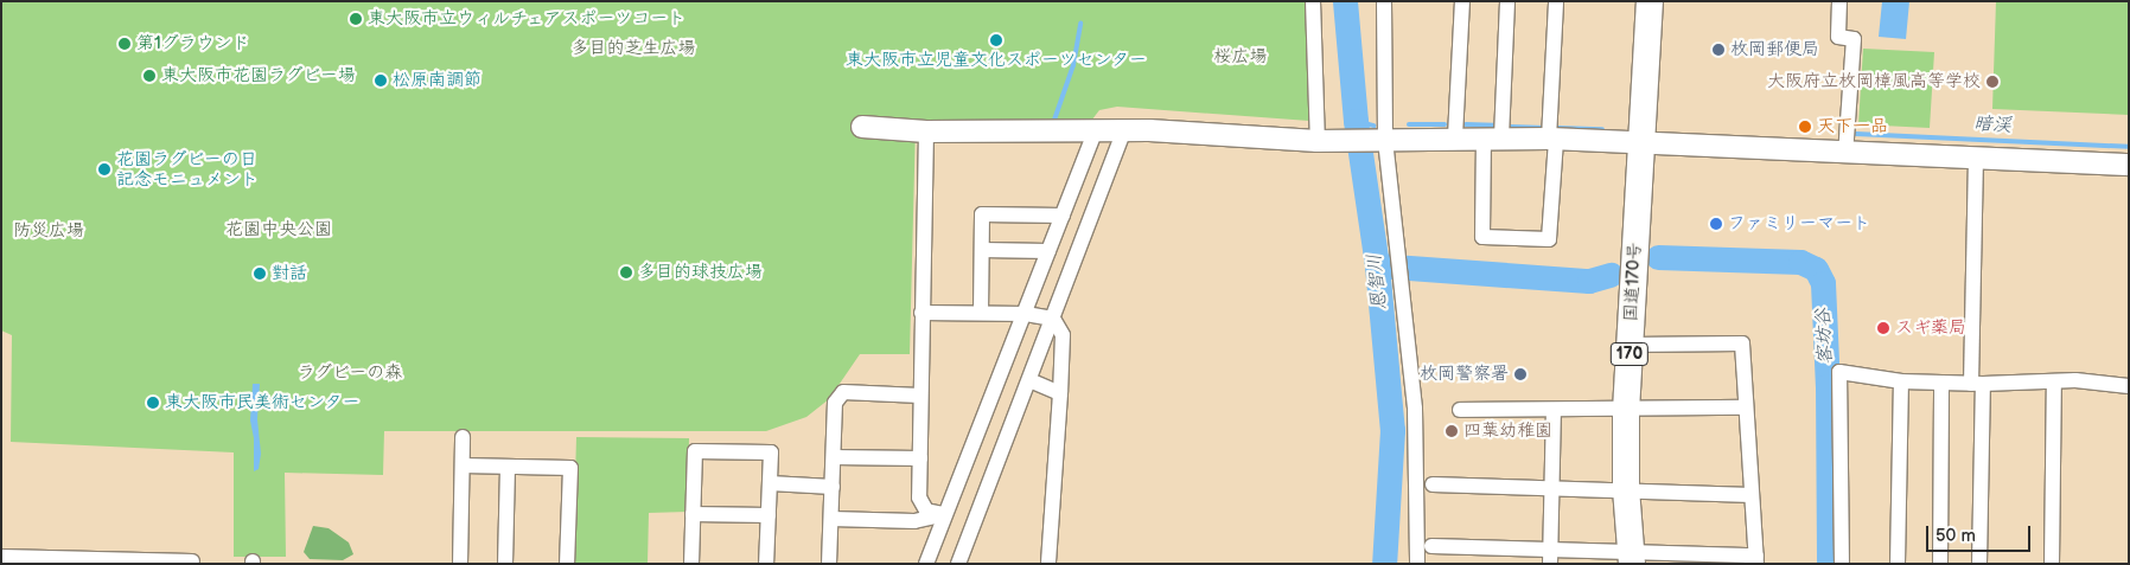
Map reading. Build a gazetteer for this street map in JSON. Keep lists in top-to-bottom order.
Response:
{
  "streets": {
    "highway": ["国道170号", "170"]
  },
  "water": ["暗渓", "恩智川", "客坊谷"],
  "parks": [
    "多目的芝生広場",
    "桜広場",
    "花園中央公園",
    "防災広場",
    "ラグビーの森"
  ],
  "places": [
    "東大阪市立ウィルチェアスポーツコート",
    "東大阪市立児童文化スポーツセンター",
    "第1グラウンド",
    "枚岡郵便局",
    "東大阪市花園ラグビー場",
    "松原南調節",
    "大阪府立枚岡樟風高等学校",
    "天下一品",
    "花園ラグビーの日 記念モニュメント",
    "ファミリーマート",
    "多目的球技広場",
    "對話",
    "スギ薬局",
    "枚岡警察署",
    "東大阪市民美術センター",
    "四葉幼稚園"
  ],
  "scale_bar": "50 m"
}
